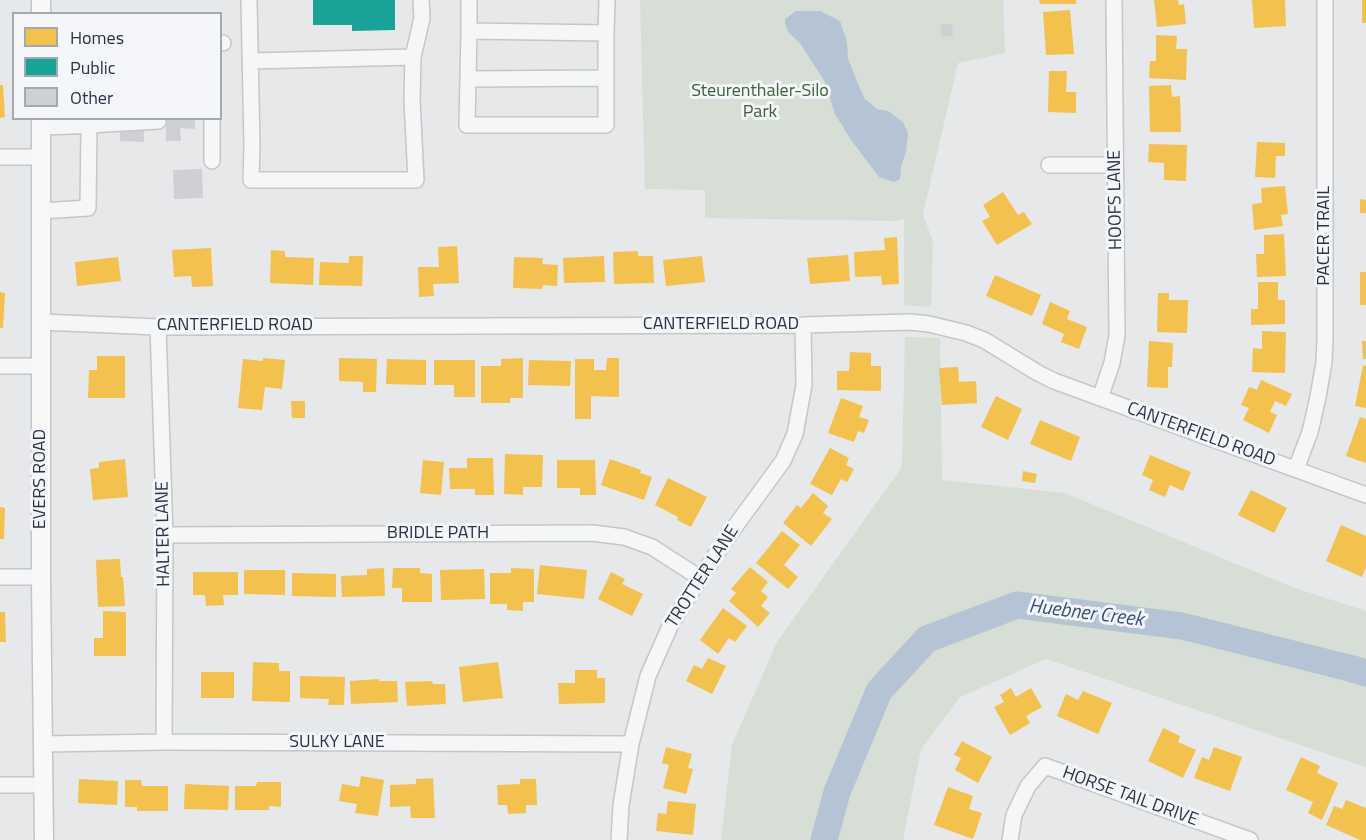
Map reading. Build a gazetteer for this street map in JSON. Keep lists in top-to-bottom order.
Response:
{
  "streets": {
    "main road": ["EVERS ROAD"],
    "street": [
      "HOOFS LANE",
      "PACER TRAIL",
      "CANTERFIELD ROAD",
      "HALTER LANE",
      "BRIDLE PATH",
      "TROTTER LANE",
      "SULKY LANE",
      "HORSE TAIL DRIVE"
    ]
  },
  "crossings": [
    ["HOOFS LANE", "CANTERFIELD ROAD"],
    ["PACER TRAIL", "CANTERFIELD ROAD"],
    ["CANTERFIELD ROAD", "EVERS ROAD"],
    ["CANTERFIELD ROAD", "HALTER LANE"],
    ["CANTERFIELD ROAD", "TROTTER LANE"],
    ["EVERS ROAD", "SULKY LANE"],
    ["HALTER LANE", "BRIDLE PATH"],
    ["HALTER LANE", "SULKY LANE"],
    ["BRIDLE PATH", "TROTTER LANE"],
    ["TROTTER LANE", "SULKY LANE"]
  ],
  "water": ["Huebner Creek"],
  "parks": ["Steurenthaler-Silo Park"],
  "legend": ["Homes", "Public", "Other"]
}
